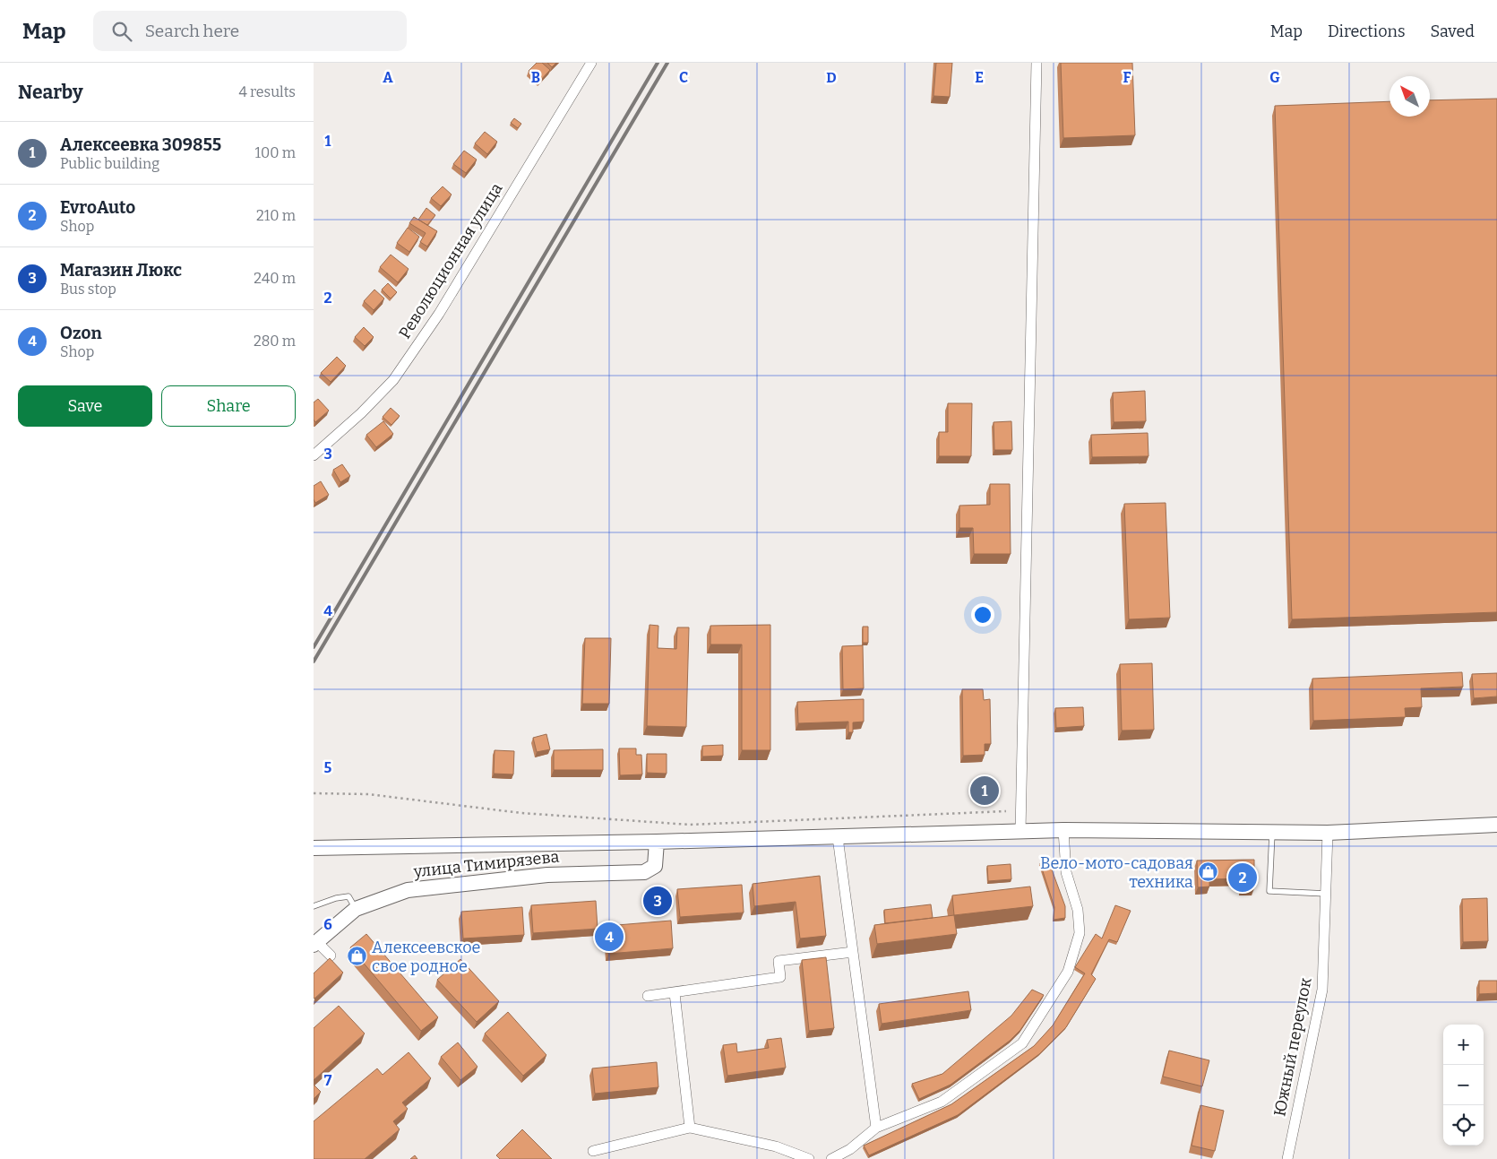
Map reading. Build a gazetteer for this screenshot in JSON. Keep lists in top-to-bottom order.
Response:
{
  "streets": {
    "main road": ["улица Тимирязева"],
    "street": ["Революционная улица", "Южный переулок"]
  },
  "places": {
    "shop": ["Вело-мото-садовая техника", "Алексеевское свое родное"]
  },
  "north": "top left",
  "page": {
    "header": "Map",
    "search": "Search here",
    "nav": ["Map", "Directions", "Saved"],
    "heading": ["Nearby", "4 results"],
    "list": [
      {
        "mark": "1",
        "name": "Алексеевка 309855",
        "note": "Public building",
        "value": "100 m"
      },
      {
        "mark": "2",
        "name": "EvroAuto",
        "note": "Shop",
        "value": "210 m"
      },
      {
        "mark": "3",
        "name": "Магазин Люкс",
        "note": "Bus stop",
        "value": "240 m"
      },
      {
        "mark": "4",
        "name": "Ozon",
        "note": "Shop",
        "value": "280 m"
      }
    ],
    "buttons": ["Save", "Share"],
    "pins": [
      "1",
      "2",
      "3",
      "4"
    ],
    "map_buttons": ["+", "−"]
  },
  "grid": {
    "columns": [
      "A",
      "B",
      "C",
      "D",
      "E",
      "F",
      "G"
    ],
    "rows": [
      "1",
      "2",
      "3",
      "4",
      "5",
      "6",
      "7"
    ]
  }
}
